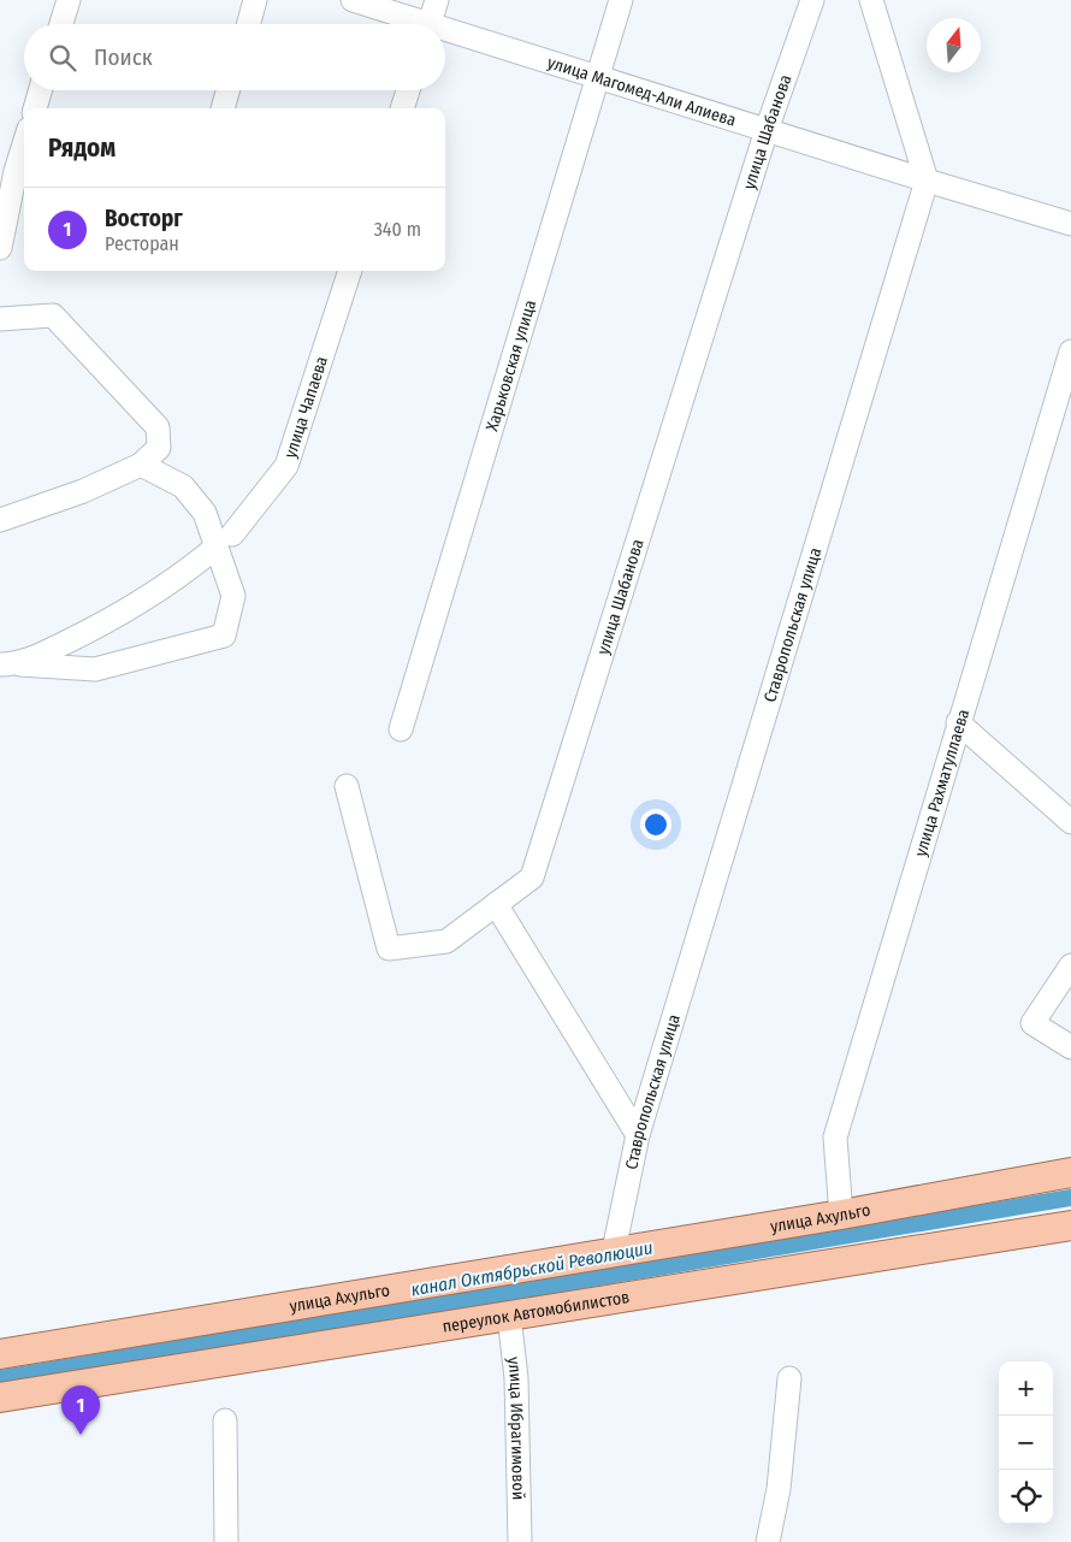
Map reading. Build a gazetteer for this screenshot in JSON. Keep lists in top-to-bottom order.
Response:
{
  "streets": {
    "main road": ["улица Ахульго", "переулок Автомобилистов"],
    "street": [
      "улица Магомед-Али Алиева",
      "улица Шабанова",
      "Харьковская улица",
      "улица Чапаева",
      "Ставропольская улица",
      "улица Рахматуллаева",
      "улица Ибрагимовой"
    ]
  },
  "crossings": [
    ["улица Магомед-Али Алиева", "улица Шабанова"],
    ["улица Магомед-Али Алиева", "Харьковская улица"],
    ["улица Магомед-Али Алиева", "Ставропольская улица"],
    ["Ставропольская улица", "улица Ахульго"],
    ["улица Рахматуллаева", "улица Ахульго"],
    ["переулок Автомобилистов", "улица Ибрагимовой"]
  ],
  "water": ["канал Октябрьской Революции"],
  "north": "top",
  "page": {
    "search": "Поиск",
    "heading": "Рядом",
    "list": [
      {
        "mark": "1",
        "name": "Восторг",
        "note": "Ресторан",
        "value": "340 m"
      }
    ],
    "map_buttons": ["+", "−"],
    "pins": "1"
  }
}
